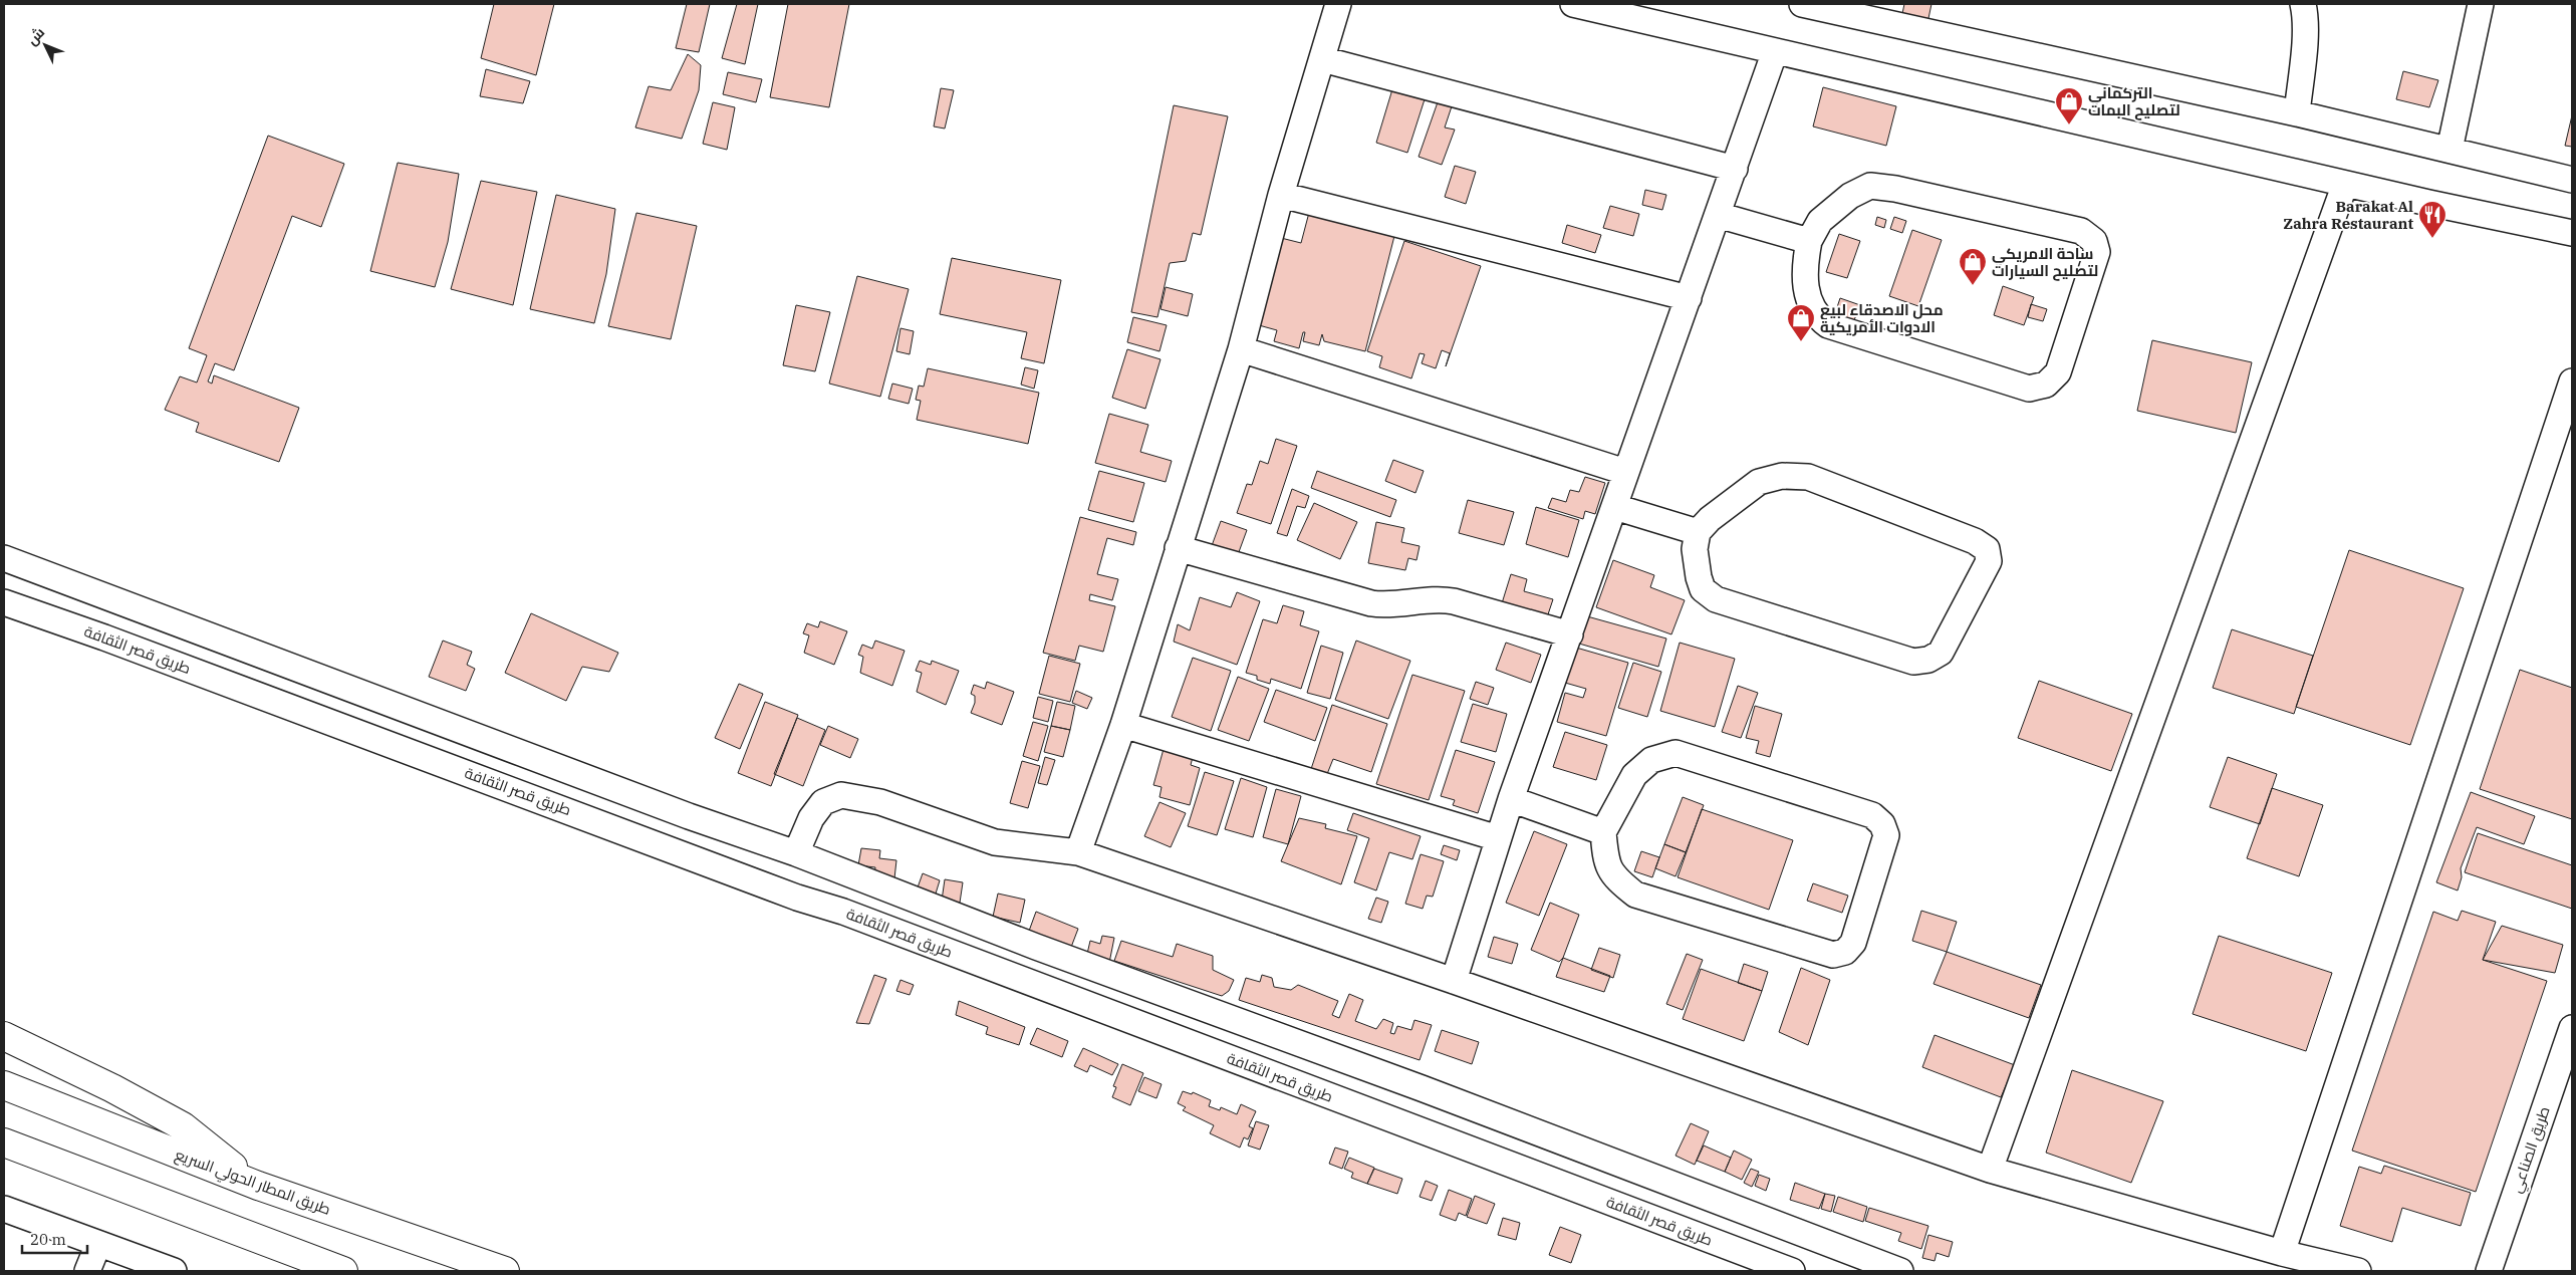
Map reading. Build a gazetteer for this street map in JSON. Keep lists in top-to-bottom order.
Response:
{
  "streets": {
    "highway": ["طريق المطار الحولي السريع"],
    "street": ["طريق قصر الثقافة", "طريق الصناعي"]
  },
  "places": {
    "shop": ["التركماني لتصليح البمات", "ساحة الامريكي لتصليح السيارات", "محل الاصدقاء لبيع الادوات الأمريكية"],
    "restaurant": ["Barakat Al Zahra Restaurant"]
  },
  "scale_bar": "20 m",
  "north": "top left"
}
